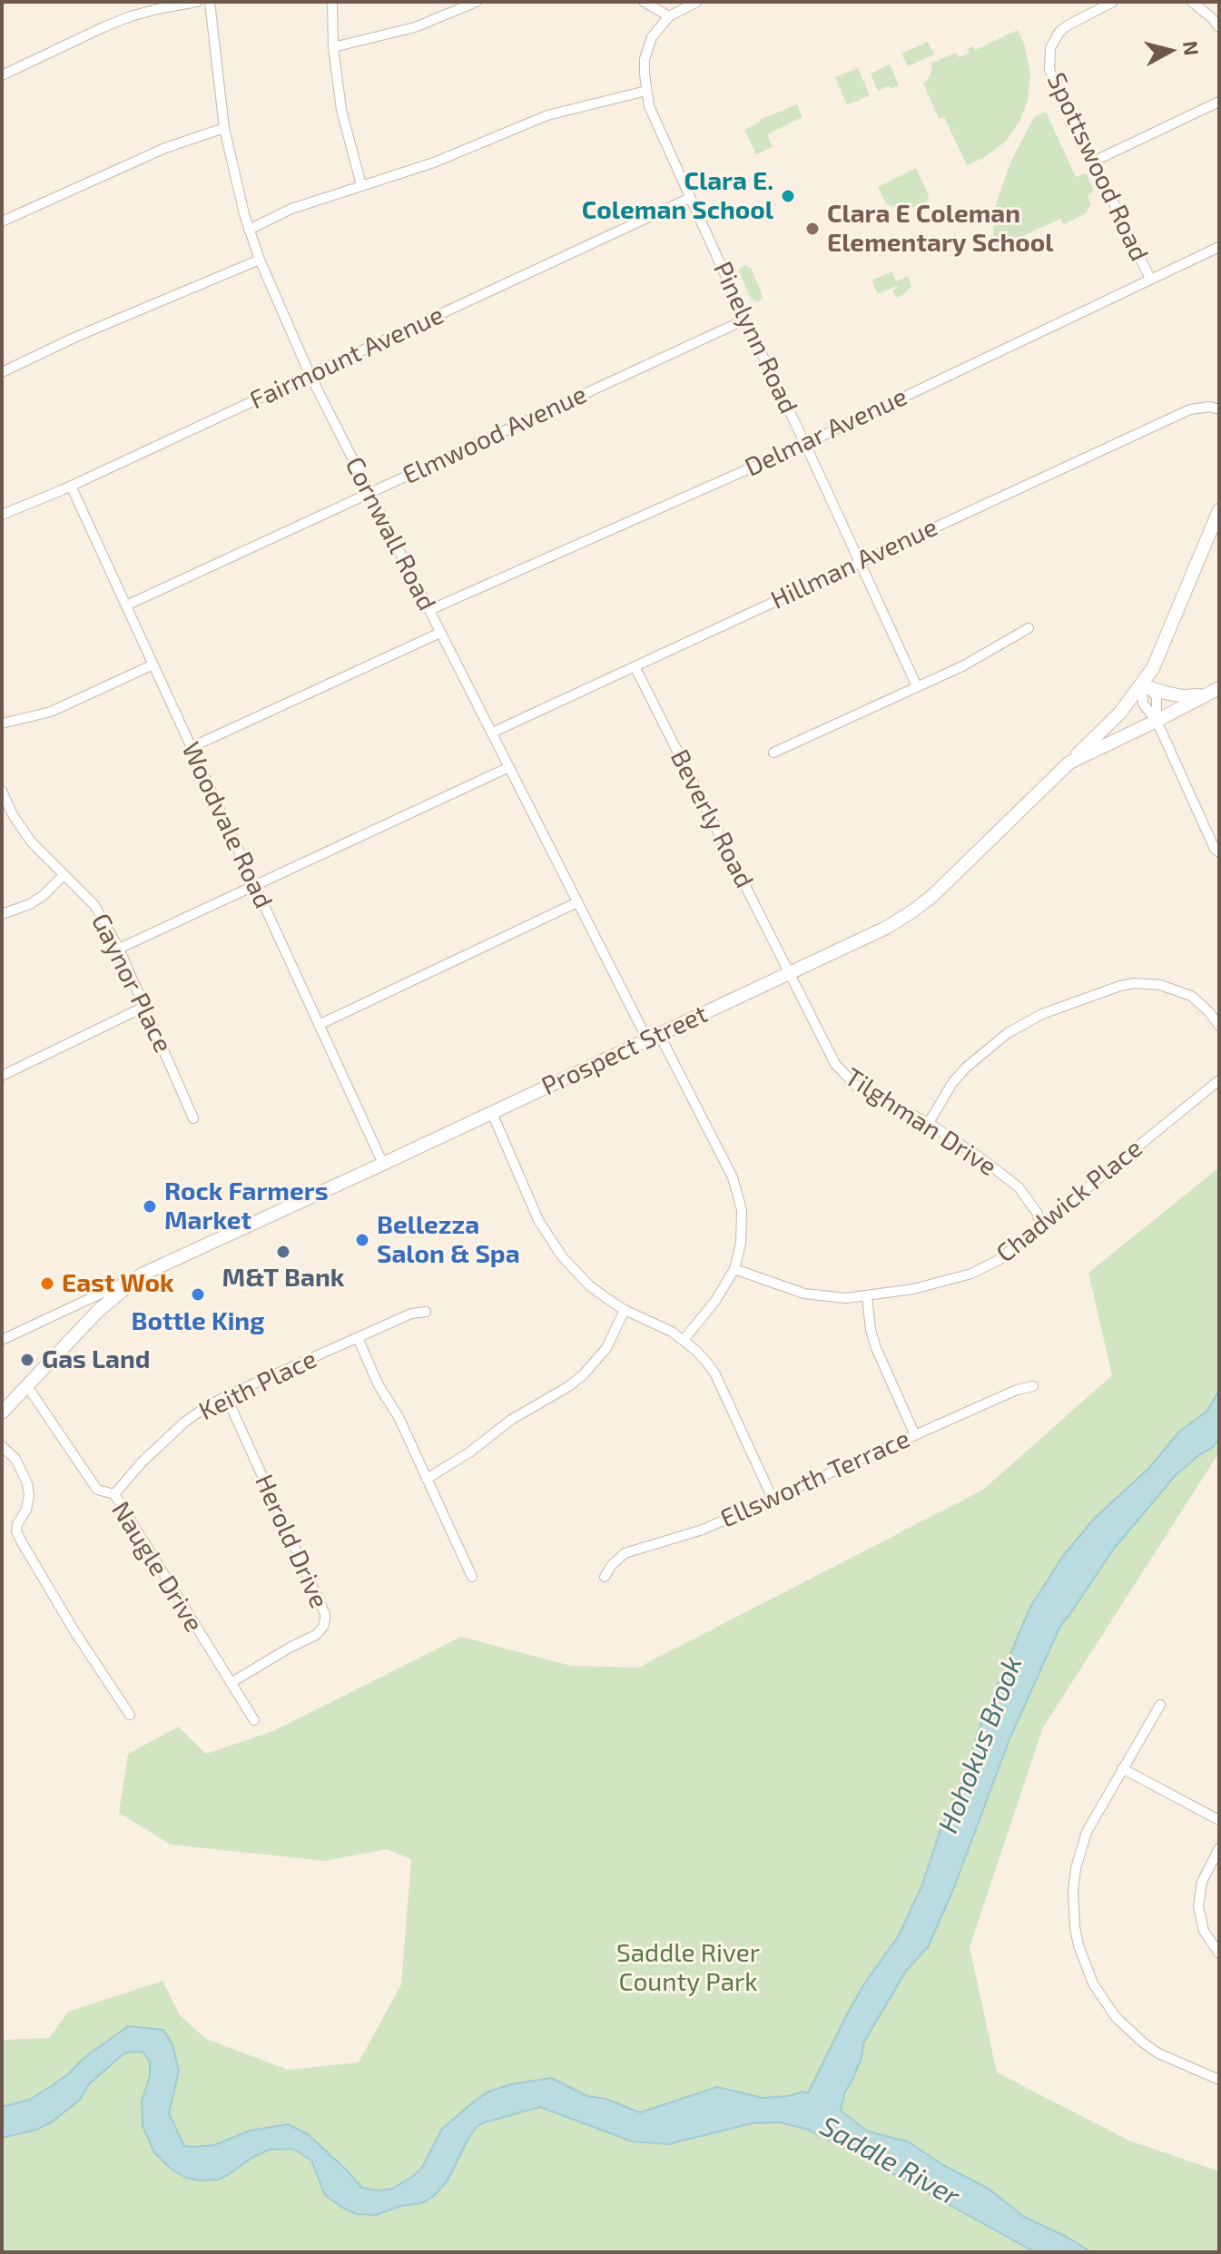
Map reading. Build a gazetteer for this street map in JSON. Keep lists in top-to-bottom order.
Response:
{
  "streets": {
    "main road": ["Prospect Street"],
    "street": [
      "Spottswood Road",
      "Pinelynn Road",
      "Fairmount Avenue",
      "Delmar Avenue",
      "Elmwood Avenue",
      "Cornwall Road",
      "Hillman Avenue",
      "Beverly Road",
      "Woodvale Road",
      "Gaynor Place",
      "Tilghman Drive",
      "Chadwick Place",
      "Keith Place",
      "Ellsworth Terrace",
      "Herold Drive",
      "Naugle Drive"
    ]
  },
  "crossings": [
    ["Spottswood Road", "Delmar Avenue"],
    ["Pinelynn Road", "Fairmount Avenue"],
    ["Pinelynn Road", "Delmar Avenue"],
    ["Pinelynn Road", "Elmwood Avenue"],
    ["Pinelynn Road", "Hillman Avenue"],
    ["Fairmount Avenue", "Cornwall Road"],
    ["Fairmount Avenue", "Woodvale Road"],
    ["Delmar Avenue", "Cornwall Road"],
    ["Elmwood Avenue", "Cornwall Road"],
    ["Elmwood Avenue", "Woodvale Road"],
    ["Cornwall Road", "Hillman Avenue"],
    ["Cornwall Road", "Prospect Street"],
    ["Cornwall Road", "Chadwick Place"],
    ["Hillman Avenue", "Beverly Road"],
    ["Beverly Road", "Prospect Street"],
    ["Beverly Road", "Tilghman Drive"],
    ["Woodvale Road", "Prospect Street"],
    ["Prospect Street", "Tilghman Drive"],
    ["Tilghman Drive", "Chadwick Place"],
    ["Keith Place", "Herold Drive"],
    ["Keith Place", "Naugle Drive"],
    ["Herold Drive", "Naugle Drive"]
  ],
  "water": ["Hohokus Brook", "Saddle River"],
  "parks": ["Saddle River County Park"],
  "places": [
    "Clara E. Coleman School",
    "Clara E Coleman Elementary School",
    "Rock Farmers Market",
    "Bellezza Salon & Spa",
    "M&T Bank",
    "East Wok",
    "Bottle King",
    "Gas Land"
  ],
  "north": "right"
}
